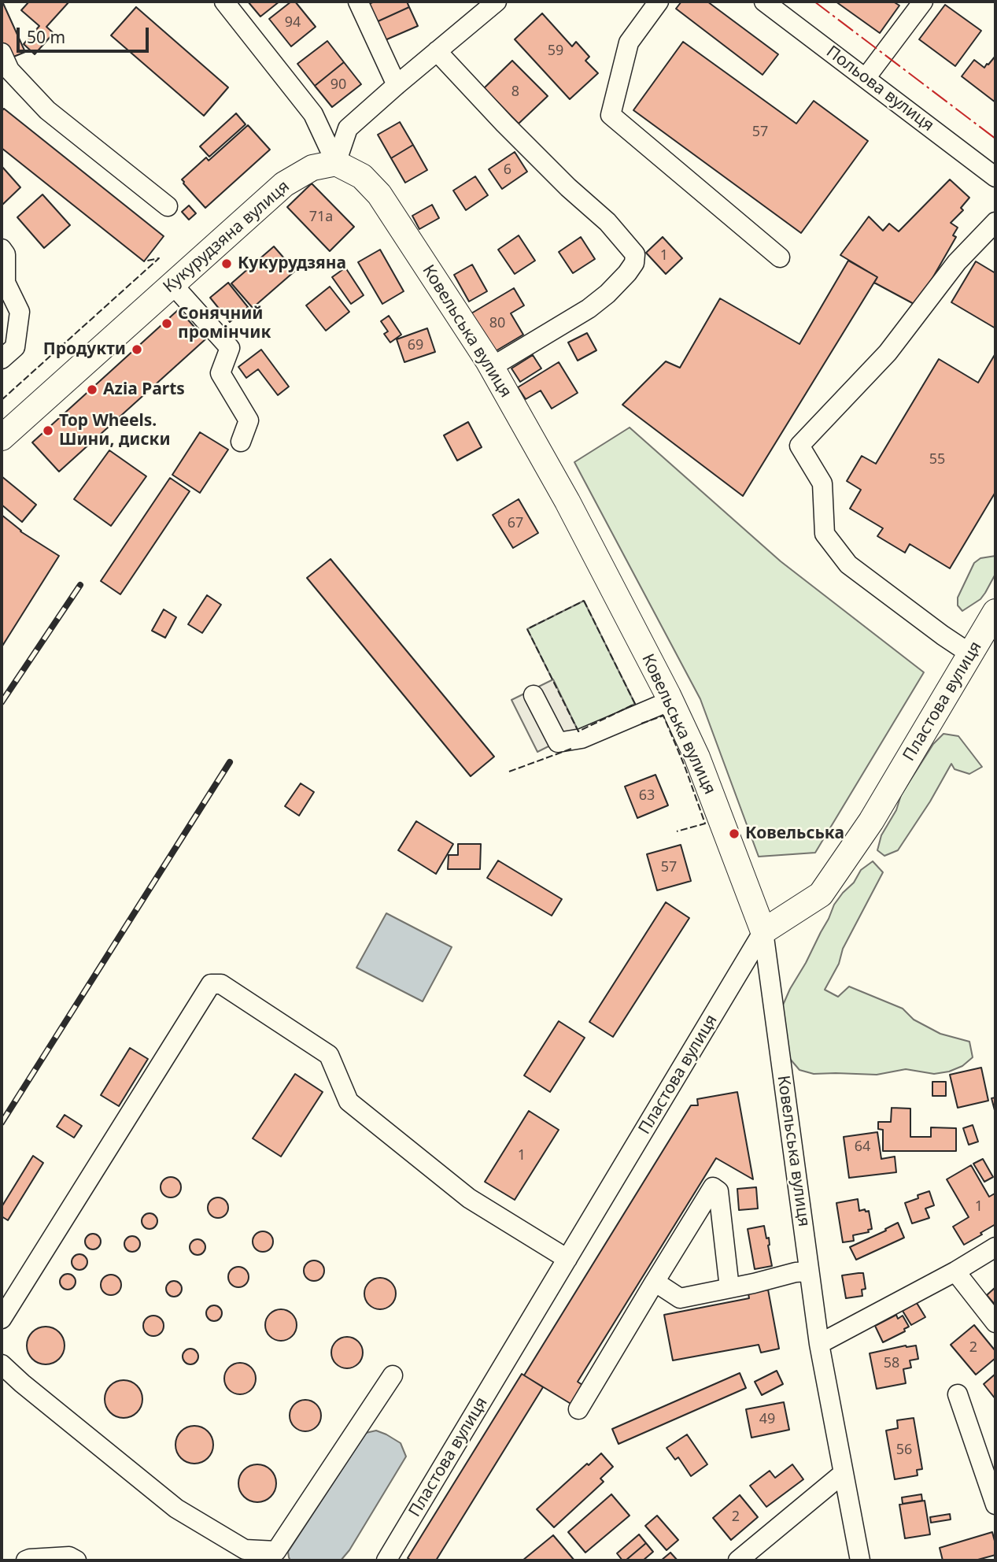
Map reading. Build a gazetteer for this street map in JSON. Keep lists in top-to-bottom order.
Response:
{
  "streets": {
    "main road": ["Кукурудзяна вулиця", "Ковельська вулиця", "Пластова вулиця"],
    "street": ["Польова вулиця"]
  },
  "crossings": [
    ["Кукурудзяна вулиця", "Ковельська вулиця"],
    ["Ковельська вулиця", "Пластова вулиця"]
  ],
  "places": [
    "Кукурудзяна",
    "Сонячний промінчик",
    "Продукти",
    "Azia Parts",
    "Top Wheels. Шини, диски",
    "Ковельська"
  ],
  "house_numbers": [
    "94",
    "59",
    "90",
    "8",
    "57",
    "6",
    "71а",
    "1",
    "80",
    "69",
    "55",
    "67",
    "63",
    "57",
    "64",
    "1",
    "1",
    "2",
    "58",
    "49",
    "56",
    "2"
  ],
  "scale_bar": "50 m"
}
